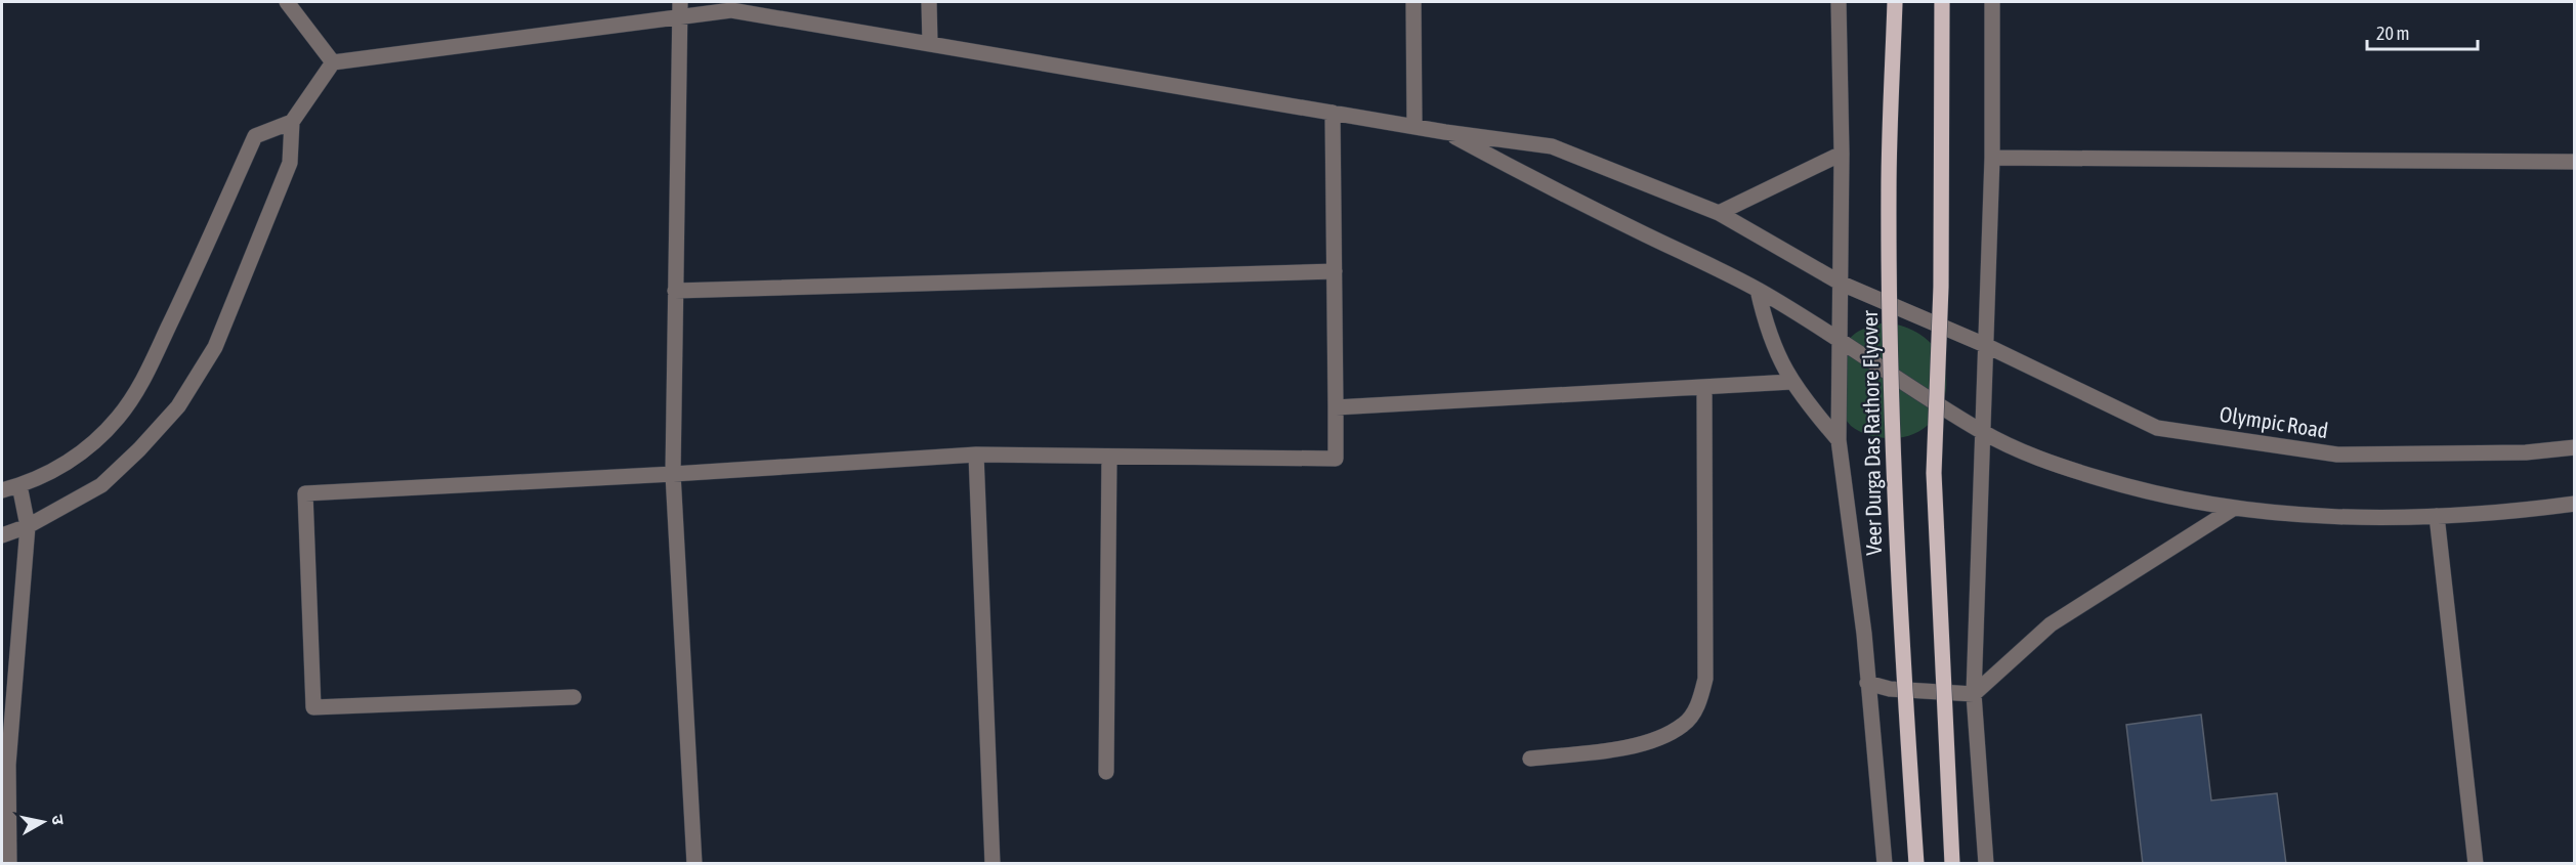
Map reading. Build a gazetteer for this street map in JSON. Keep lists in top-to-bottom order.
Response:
{
  "streets": {
    "main road": ["Veer Durga Das Rathore Flyover"],
    "street": ["Olympic Road"]
  },
  "scale_bar": "20 m",
  "north": "right"
}
